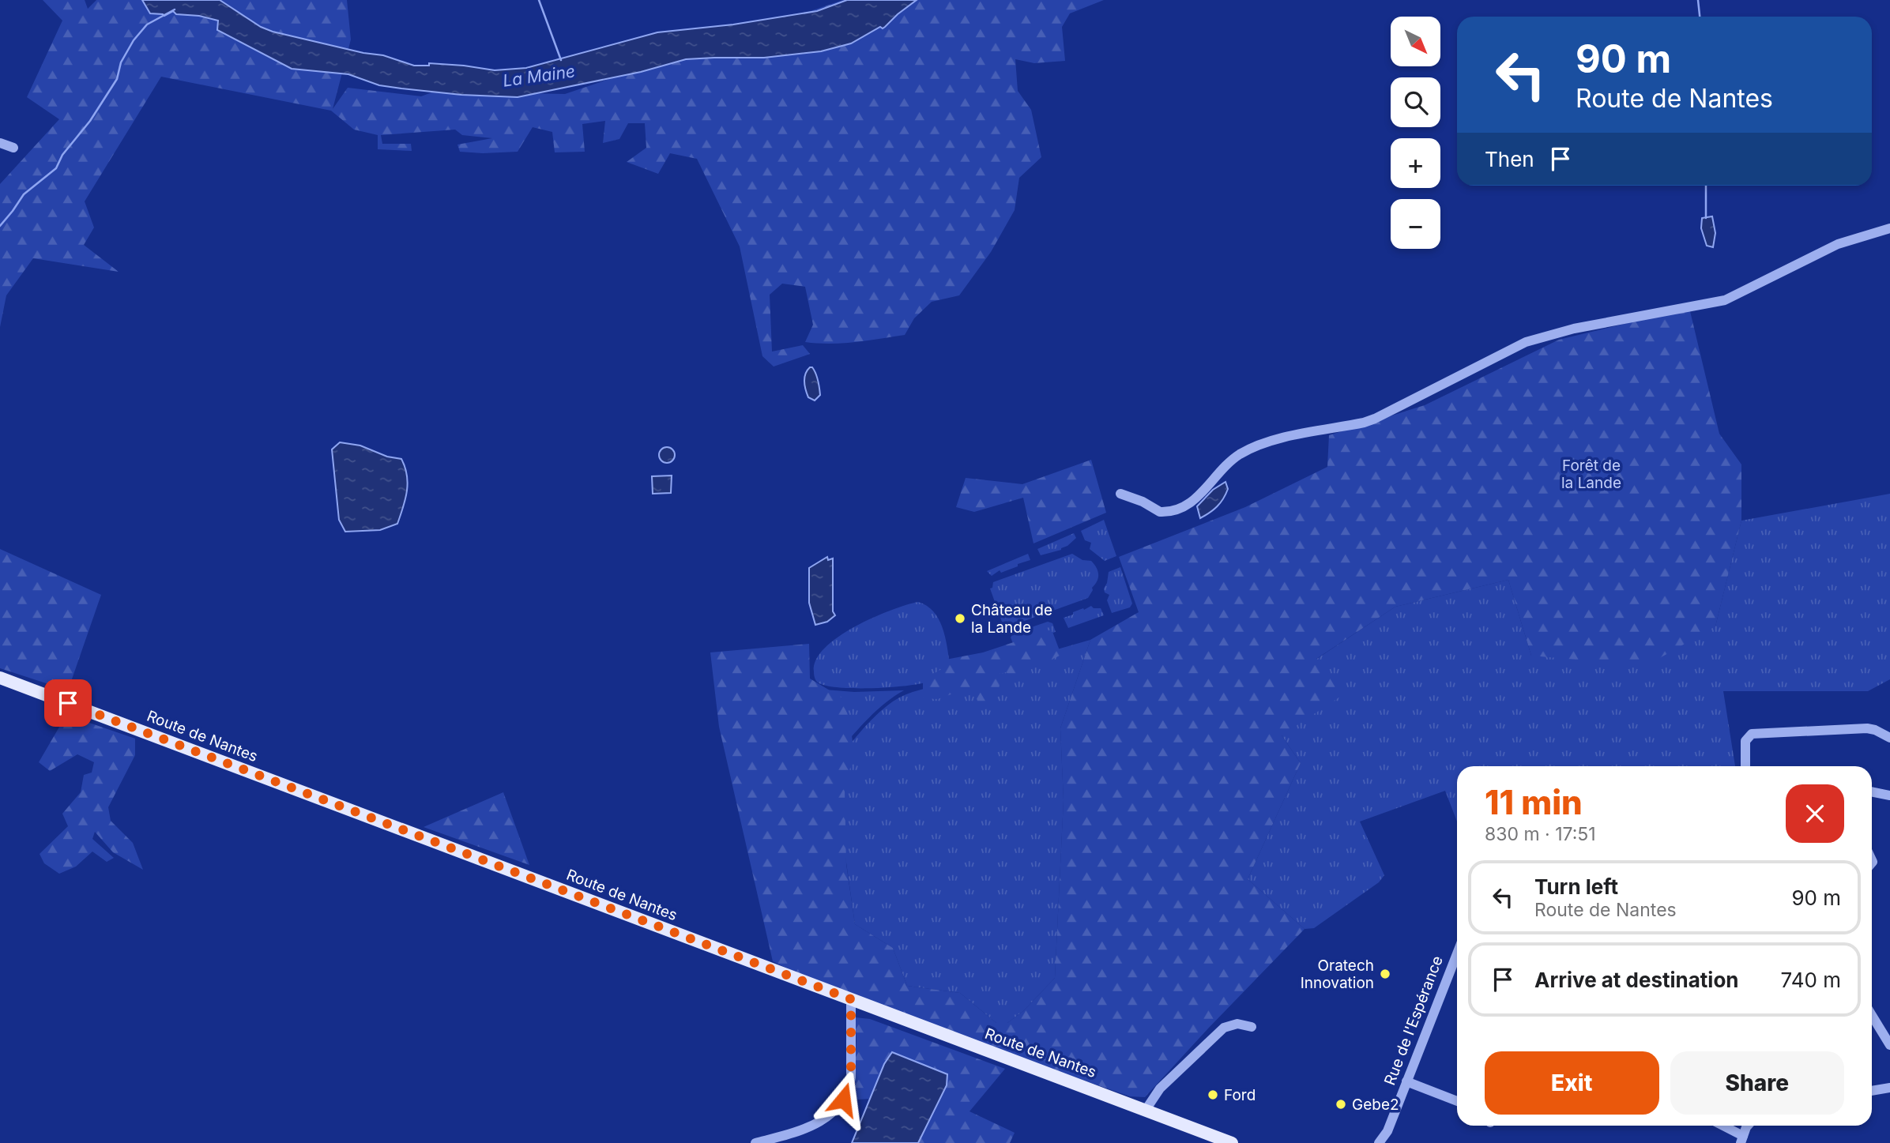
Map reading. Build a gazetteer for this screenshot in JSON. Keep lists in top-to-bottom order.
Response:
{
  "streets": {
    "main road": ["Route de Nantes"],
    "street": ["Rue de l'Espérance"]
  },
  "water": ["La Maine"],
  "parks": ["Forêt de la Lande"],
  "places": [
    "Château de la Lande",
    "Oratech Innovation",
    "Ford",
    "Gebe2"
  ],
  "north": "bottom right",
  "page": {
    "map_buttons": ["+", "−"],
    "turn": ["90 m", "Route de Nantes"],
    "then": "Then",
    "heading": ["11 min", "830 m · 17:51"],
    "list": [
      {
        "name": "Turn left",
        "note": "Route de Nantes",
        "value": "90 m"
      },
      {
        "name": "Arrive at destination",
        "value": "740 m"
      }
    ],
    "buttons": ["Exit", "Share"]
  }
}
